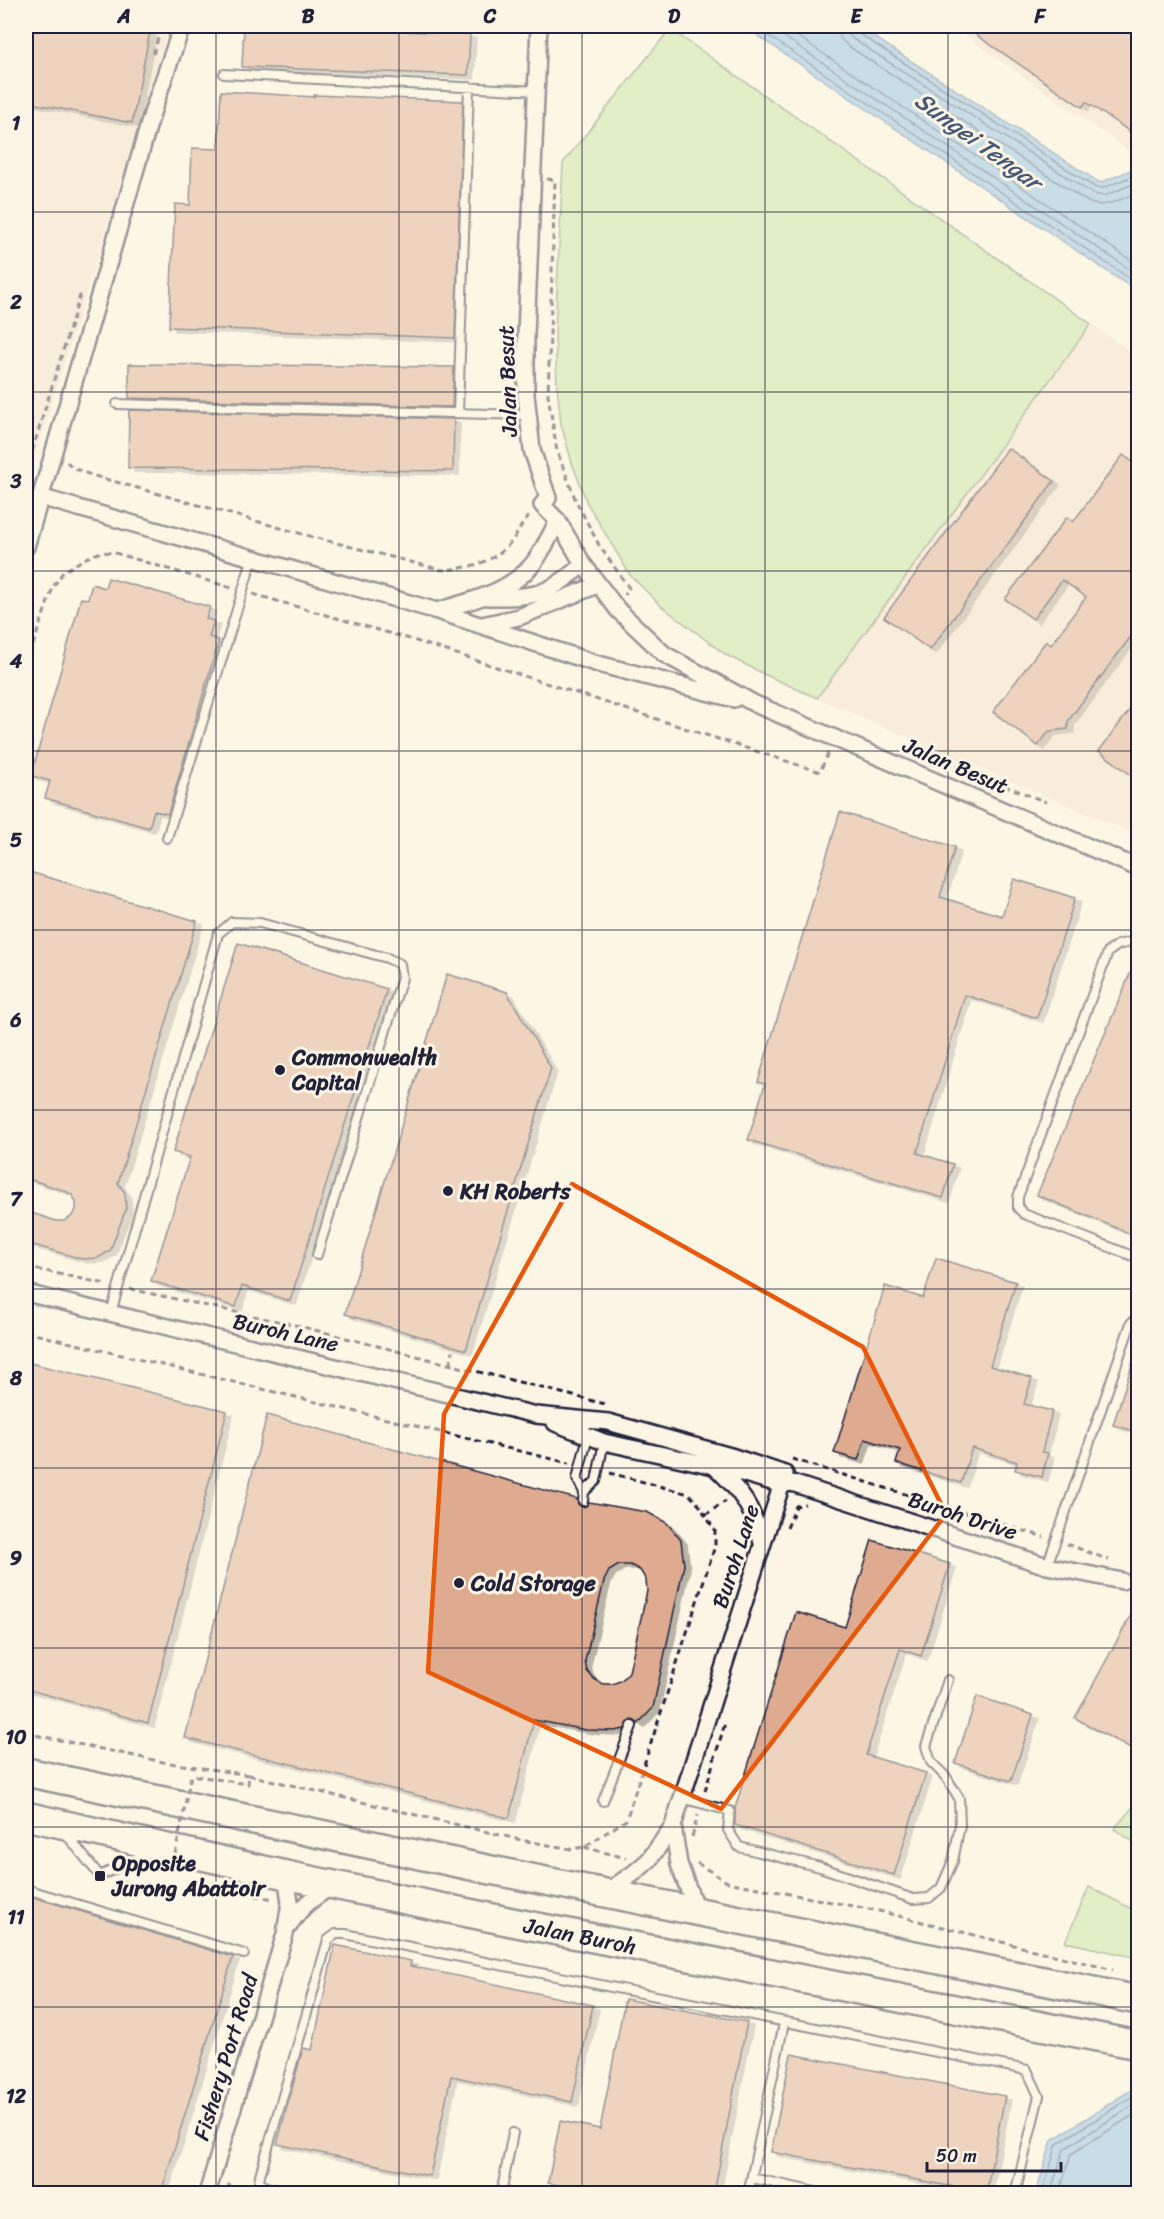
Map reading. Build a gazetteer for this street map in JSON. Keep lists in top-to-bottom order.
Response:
{
  "streets": {
    "highway": ["Jalan Buroh"],
    "street": [
      "Jalan Besut",
      "Buroh Lane",
      "Buroh Drive",
      "Fishery Port Road"
    ]
  },
  "crossings": [
    ["Buroh Lane", "Buroh Drive"],
    ["Buroh Lane", "Jalan Buroh"],
    ["Jalan Buroh", "Fishery Port Road"]
  ],
  "water": ["Sungei Tengar"],
  "places": {
    "other": ["Commonwealth Capital", "KH Roberts", "Cold Storage"],
    "transit": ["Opposite Jurong Abattoir"]
  },
  "scale_bar": "50 m",
  "grid": {
    "columns": [
      "A",
      "B",
      "C",
      "D",
      "E",
      "F"
    ],
    "rows": [
      "1",
      "2",
      "3",
      "4",
      "5",
      "6",
      "7",
      "8",
      "9",
      "10",
      "11",
      "12"
    ]
  }
}
